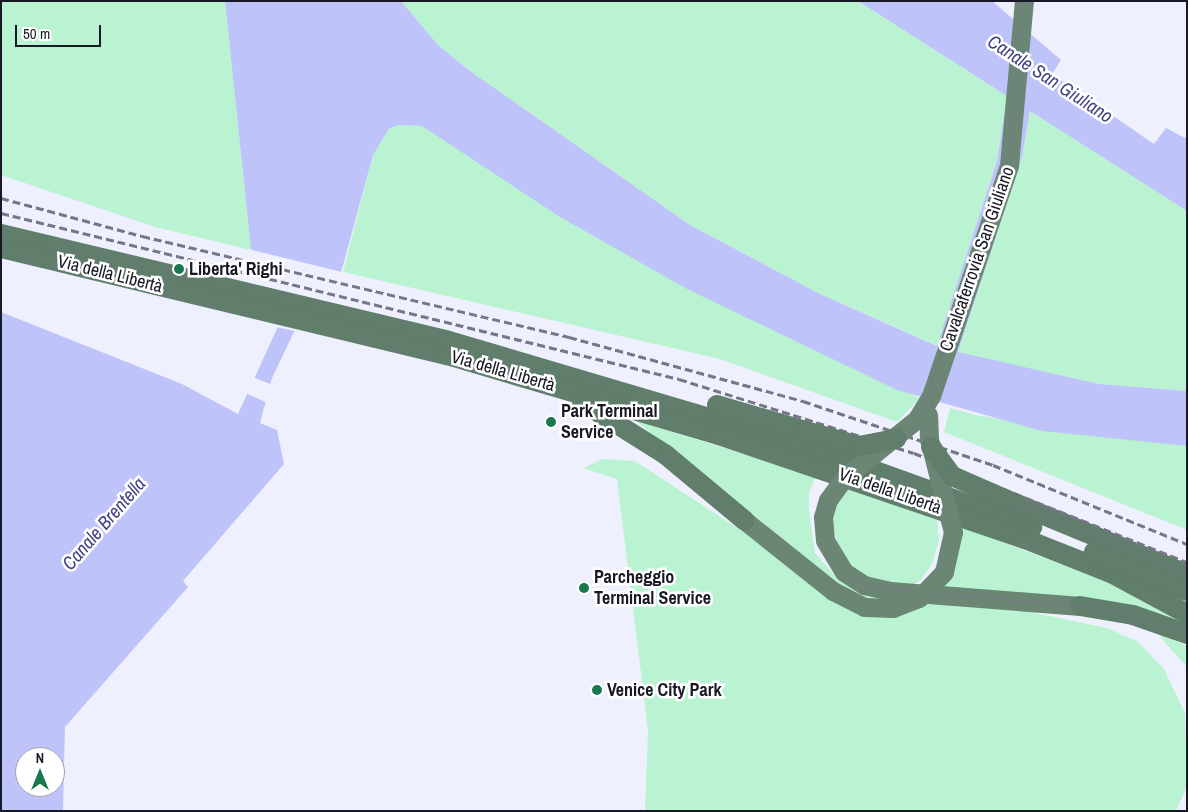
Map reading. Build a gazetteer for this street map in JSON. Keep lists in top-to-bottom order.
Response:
{
  "streets": {
    "highway": ["Via della Libertà"],
    "main road": ["Cavalcaferrovia San Giuliano"]
  },
  "water": ["Canale San Giuliano", "Canale Brentella"],
  "places": [
    "Liberta' Righi",
    "Park Terminal Service",
    "Parcheggio Terminal Service",
    "Venice City Park"
  ],
  "scale_bar": "50 m",
  "north": "top"
}
